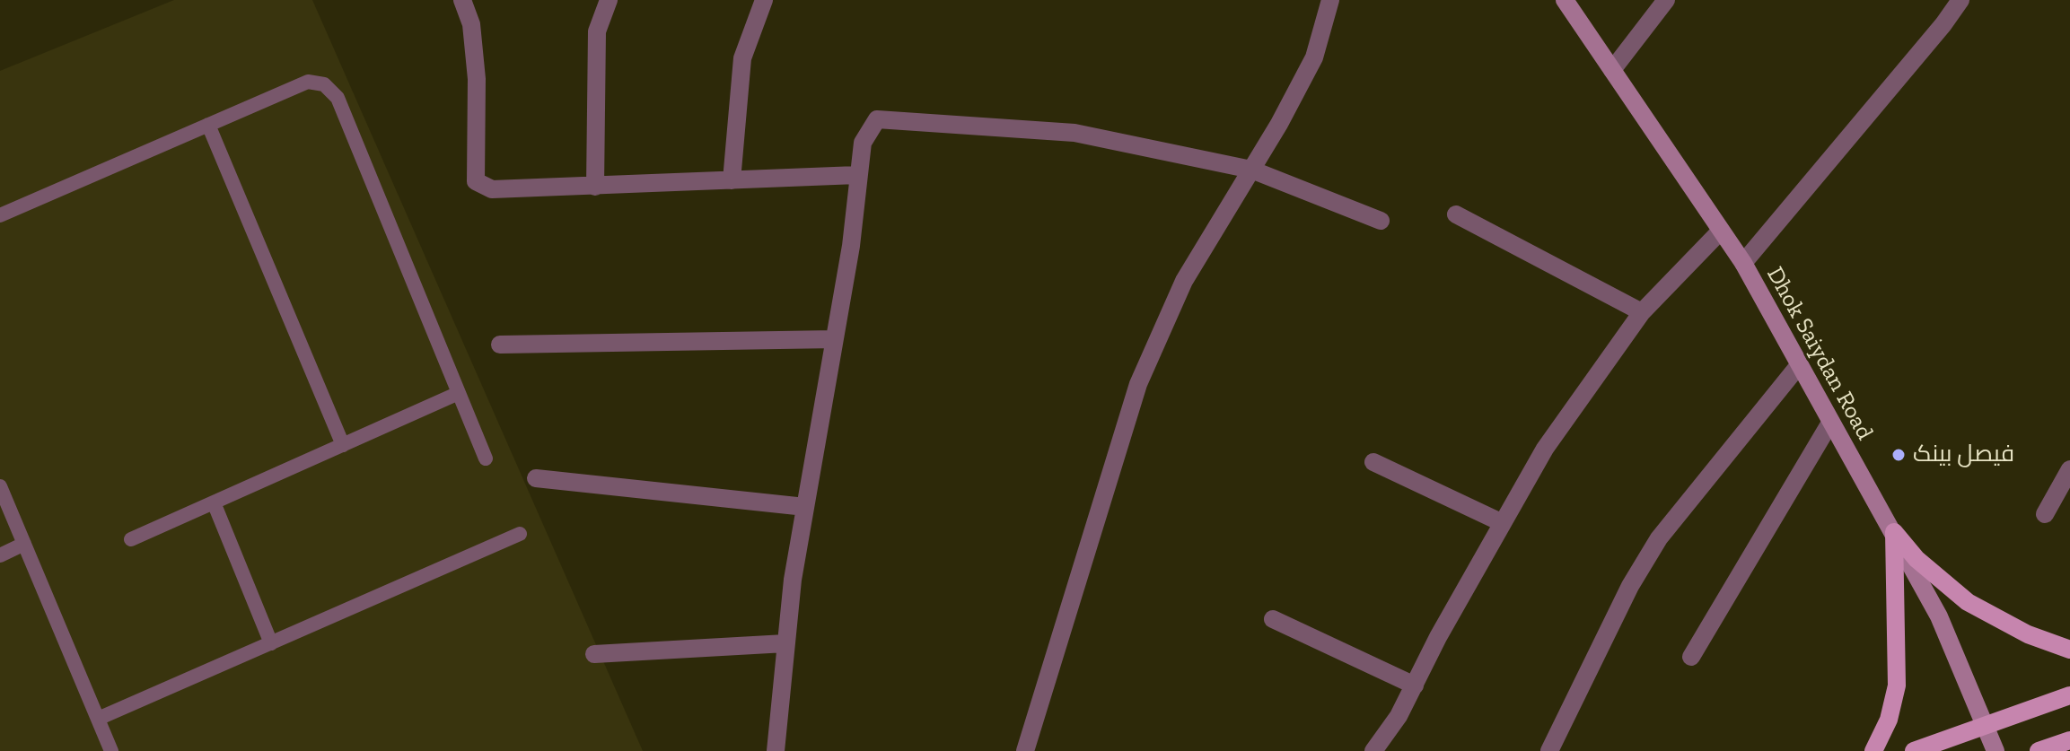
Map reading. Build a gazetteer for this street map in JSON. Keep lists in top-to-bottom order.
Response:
{
  "streets": {
    "main road": ["Dhok Saiydan Road"]
  },
  "places": ["فیصل بینک"]
}
